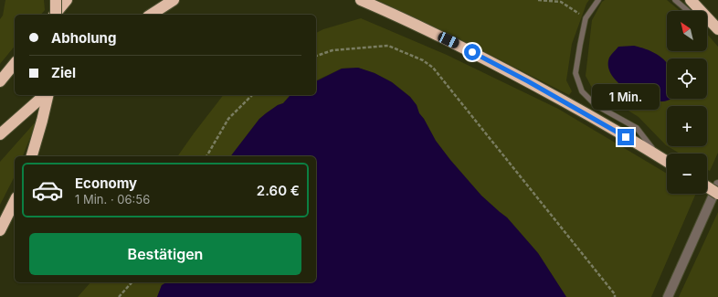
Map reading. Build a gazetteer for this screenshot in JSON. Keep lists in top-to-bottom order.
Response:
{
  "north": "top left",
  "page": {
    "map_buttons": ["+", "−"],
    "banner": ["Abholung", "Ziel"],
    "bubble": "1 Min.",
    "list": [
      {
        "name": "Economy",
        "note": "1 Min. · 06:56",
        "value": "2.60 €"
      }
    ],
    "buttons": "Bestätigen"
  }
}
